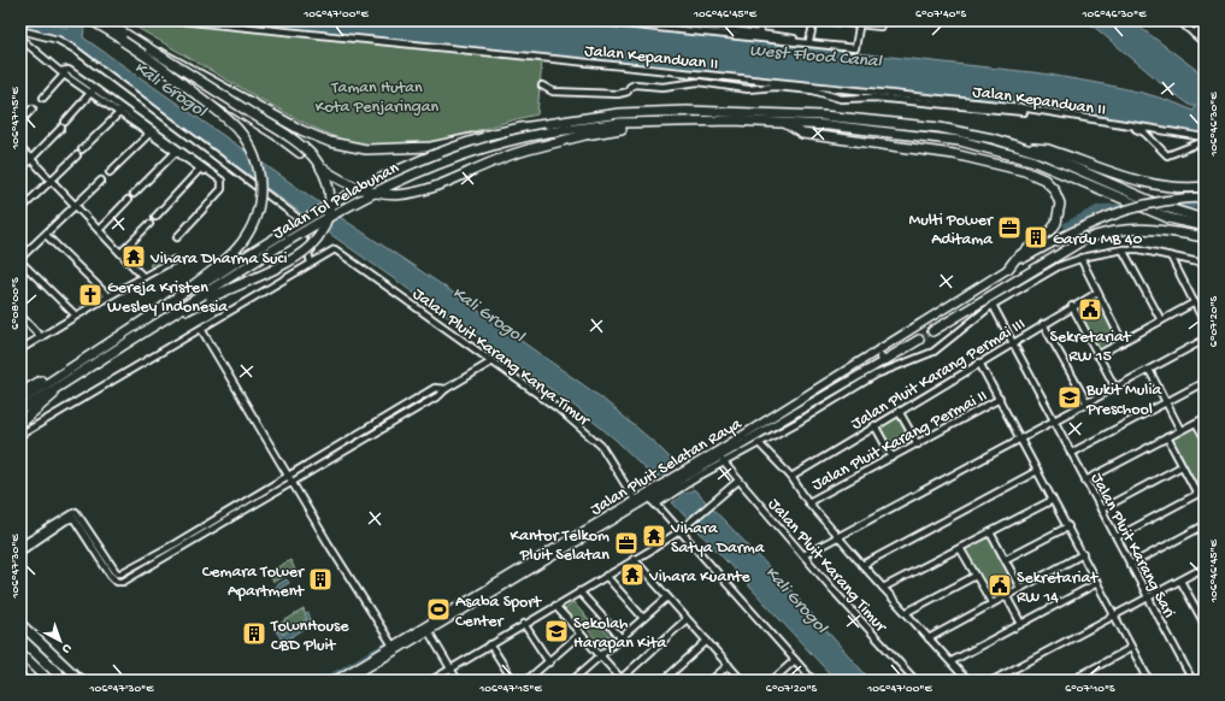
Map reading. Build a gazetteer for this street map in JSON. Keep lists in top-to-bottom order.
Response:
{
  "streets": {
    "highway": ["Jalan Tol Pelabuhan"],
    "main road": ["Jalan Pluit Selatan Raya"],
    "street": [
      "Jalan Kepanduan II",
      "Jalan Pluit Karang Karya Timur",
      "Jalan Pluit Karang Permai III",
      "Jalan Pluit Karang Permai II",
      "Jalan Pluit Karang Sari",
      "Jalan Pluit Karang Timur"
    ]
  },
  "crossings": [
    ["Jalan Pluit Karang Karya Timur", "Jalan Pluit Selatan Raya"],
    ["Jalan Pluit Karang Permai III", "Jalan Pluit Karang Sari"],
    ["Jalan Pluit Selatan Raya", "Jalan Pluit Karang Timur"]
  ],
  "water": ["West Flood Canal", "Kali Grogol"],
  "parks": ["Taman Hutan Kota Penjaringan"],
  "places": {
    "office": ["Multi Power Aditama", "Kantor Telkom Pluit Selatan"],
    "building": ["Gardu MB 40", "Cemara Tower Apartment", "TownHouse CBD Pluit"],
    "temple": ["Vihara Dharma Suci", "Vihara Satya Darma", "Vihara Kuante"],
    "church": ["Gereja Kristen Wesley Indonesia"],
    "public building": ["Sekretariat RW 15", "Sekretariat RW 14"],
    "school or university": ["Bukit Mulia Preschool", "Sekolah Harapan Kita"],
    "sports": ["Asaba Sport Center"]
  },
  "north": "bottom right",
  "coordinates": [
    "106°47'00\"E",
    "106°46'45\"E",
    "6°07'40\"S",
    "106°46'30\"E",
    "106°47'15\"E",
    "6°08'00\"S",
    "6°07'20\"S",
    "106°47'30\"E",
    "6°07'10\"S"
  ]
}
